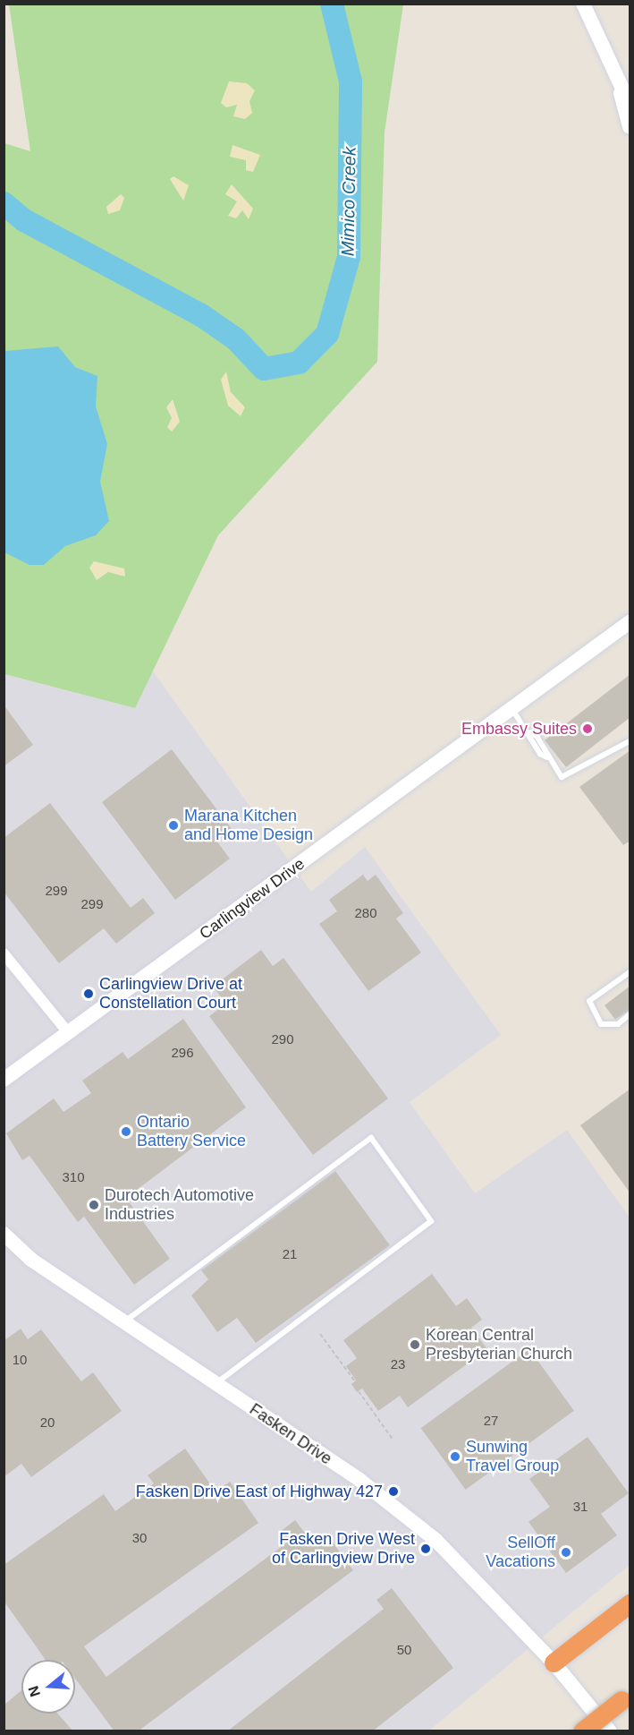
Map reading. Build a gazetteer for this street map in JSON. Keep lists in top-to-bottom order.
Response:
{
  "streets": {
    "main road": ["Carlingview Drive", "Fasken Drive"]
  },
  "water": ["Mimico Creek"],
  "places": [
    "Embassy Suites",
    "Marana Kitchen and Home Design",
    "Carlingview Drive at Constellation Court",
    "Ontario Battery Service",
    "Durotech Automotive Industries",
    "Korean Central Presbyterian Church",
    "Sunwing Travel Group",
    "Fasken Drive East of Highway 427",
    "Fasken Drive West of Carlingview Drive",
    "SellOff Vacations"
  ],
  "house_numbers": [
    "299",
    "299",
    "280",
    "290",
    "296",
    "310",
    "21",
    "10",
    "23",
    "27",
    "20",
    "31",
    "30",
    "50"
  ],
  "north": "left"
}
